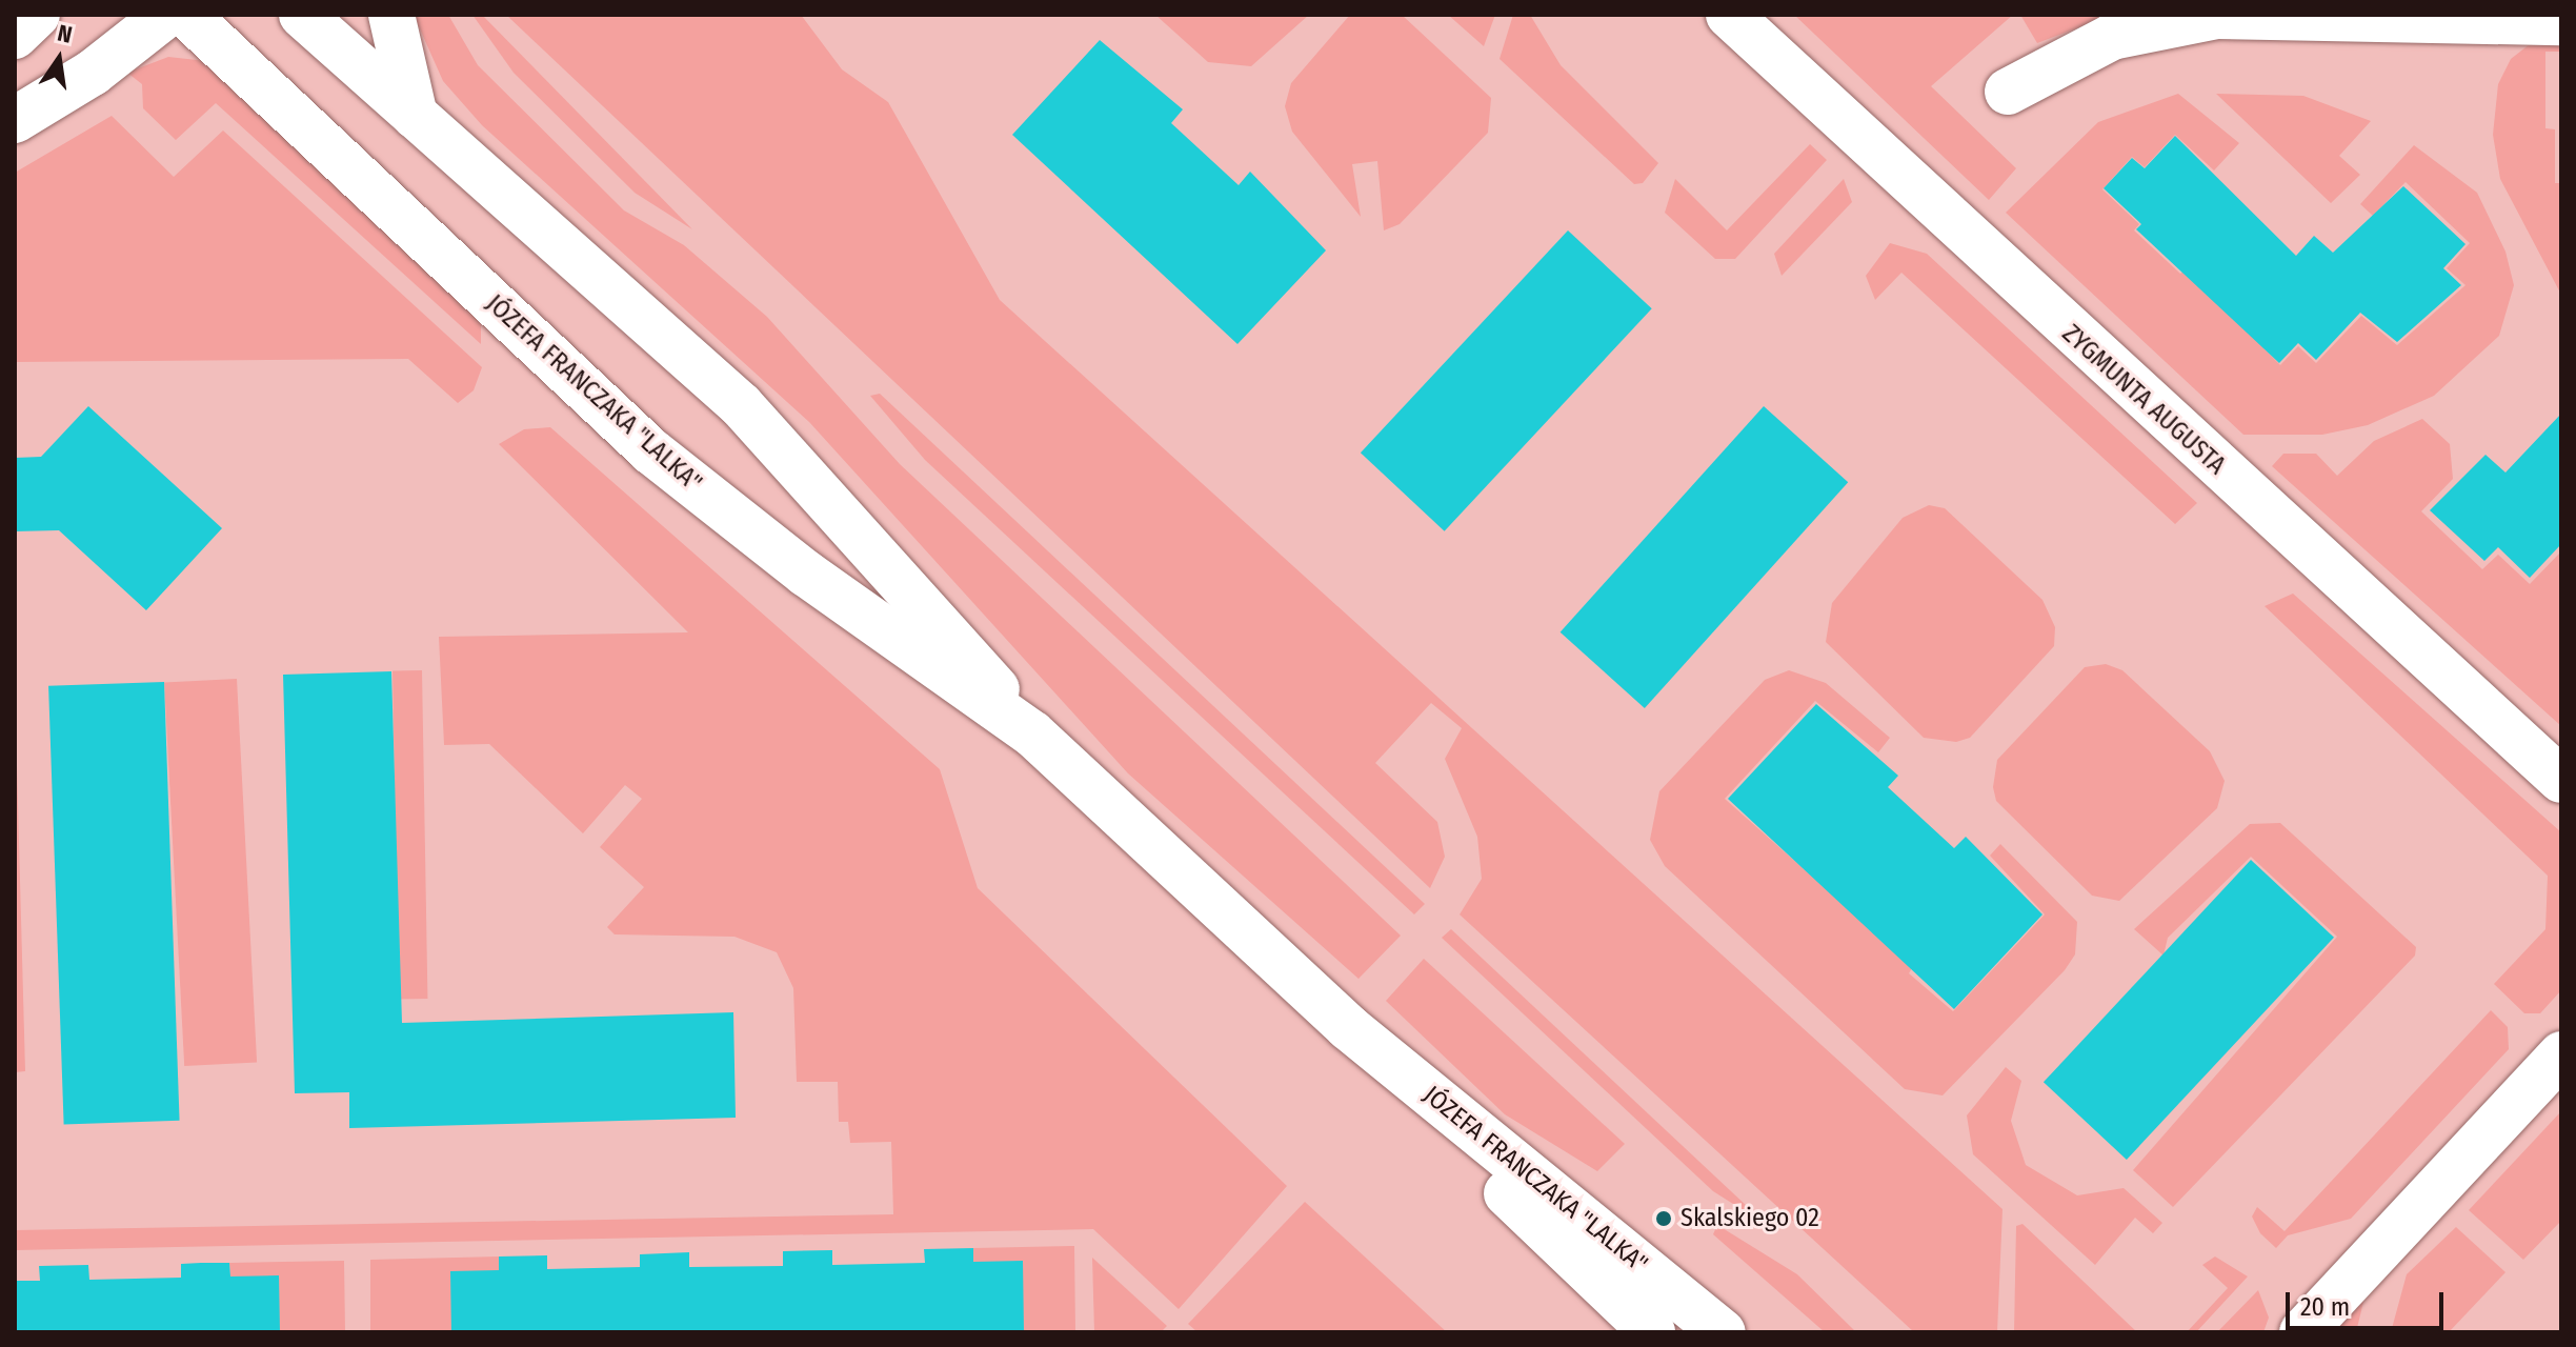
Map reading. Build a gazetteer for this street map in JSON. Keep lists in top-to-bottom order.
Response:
{
  "streets": {
    "street": ["JÓZEFA FRANCZAKA \"LALKA\"", "ZYGMUNTA AUGUSTA"]
  },
  "places": ["Skalskiego 02"],
  "scale_bar": "20 m",
  "north": "top"
}
